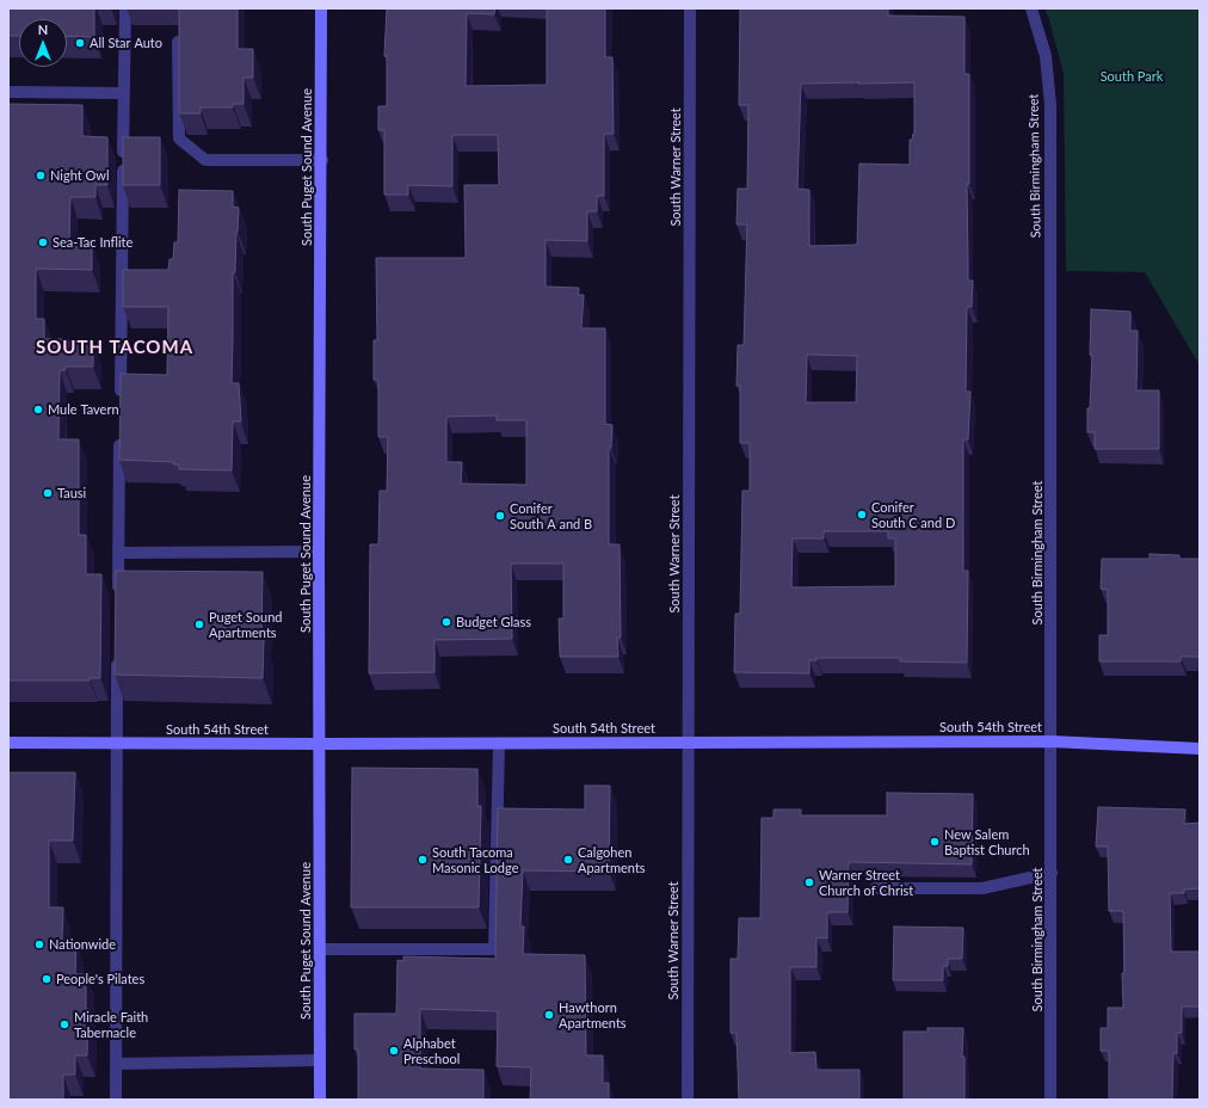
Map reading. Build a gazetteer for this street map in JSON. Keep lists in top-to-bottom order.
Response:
{
  "streets": {
    "street": [
      "South Birmingham Street",
      "South Puget Sound Avenue",
      "South Warner Street",
      "South 54th Street"
    ]
  },
  "crossings": [
    ["South Birmingham Street", "South 54th Street"],
    ["South Puget Sound Avenue", "South 54th Street"],
    ["South Warner Street", "South 54th Street"]
  ],
  "districts": ["SOUTH TACOMA"],
  "parks": ["South Park"],
  "places": [
    "All Star Auto",
    "Night Owl",
    "Sea-Tac Inflite",
    "Mule Tavern",
    "Tausi",
    "Conifer South C and D",
    "Conifer South A and B",
    "Budget Glass",
    "Puget Sound Apartments",
    "New Salem Baptist Church",
    "South Tacoma Masonic Lodge",
    "Calgohen Apartments",
    "Warner Street Church of Christ",
    "Nationwide",
    "People's Pilates",
    "Hawthorn Apartments",
    "Miracle Faith Tabernacle",
    "Alphabet Preschool"
  ],
  "north": "top"
}
